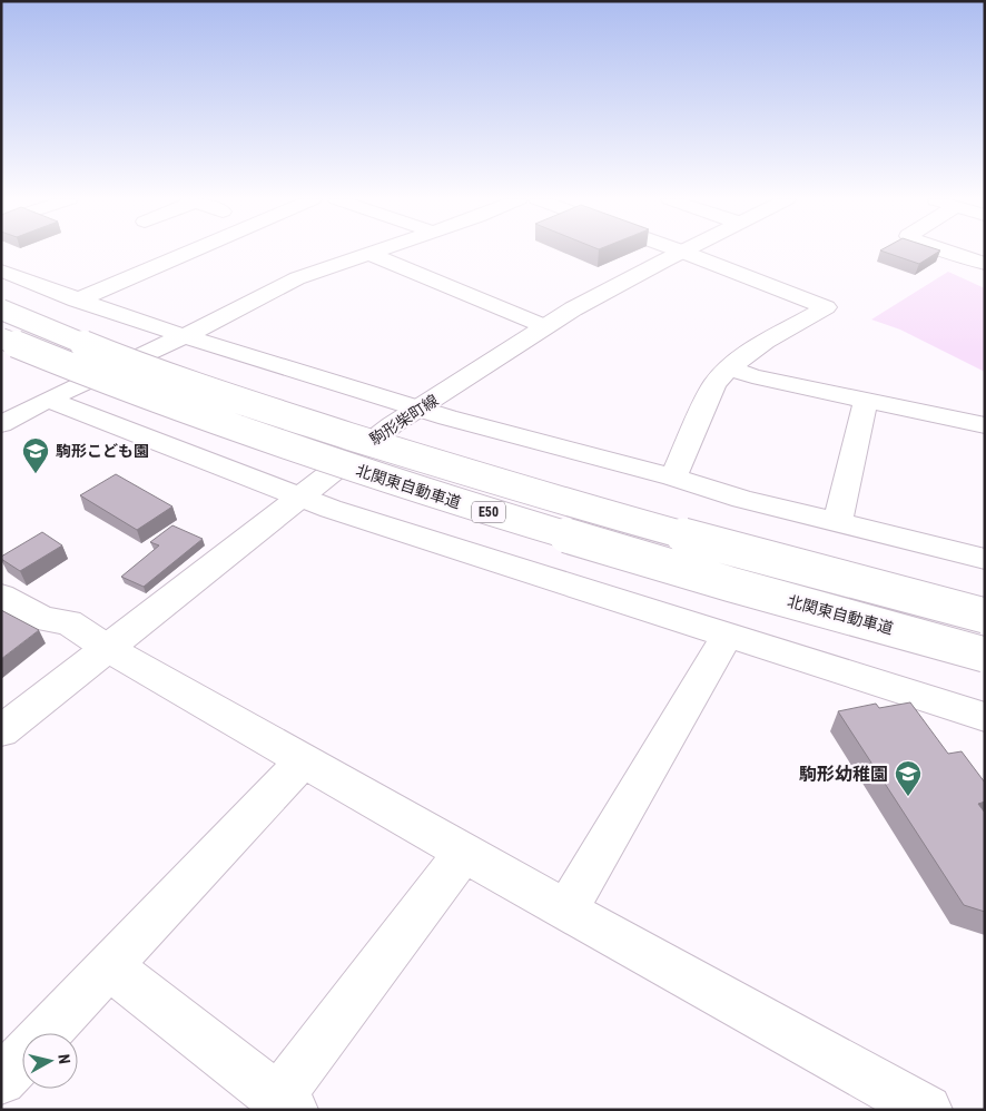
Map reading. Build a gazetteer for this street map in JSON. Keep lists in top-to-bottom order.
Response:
{
  "streets": {
    "main road": ["駒形柴町線", "北関東自動車道", "E50"]
  },
  "places": {
    "school or university": ["駒形こども園", "駒形幼稚園"]
  },
  "north": "right"
}
